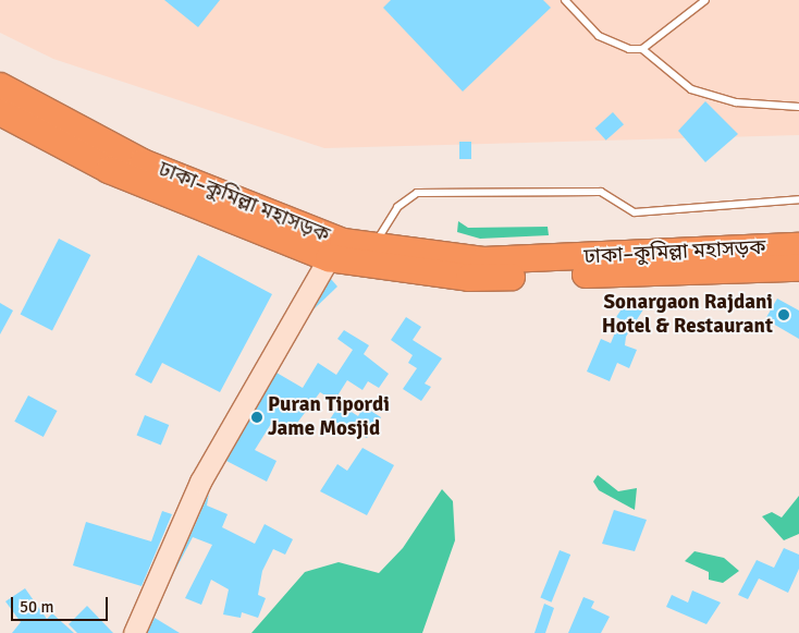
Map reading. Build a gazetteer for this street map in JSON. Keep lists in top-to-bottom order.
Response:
{
  "streets": {
    "highway": ["ঢাকা–কুমিল্লা মহাসড়ক"]
  },
  "places": ["Sonargaon Rajdani Hotel & Restaurant", "Puran Tipordi Jame Mosjid"],
  "scale_bar": "50 m"
}
